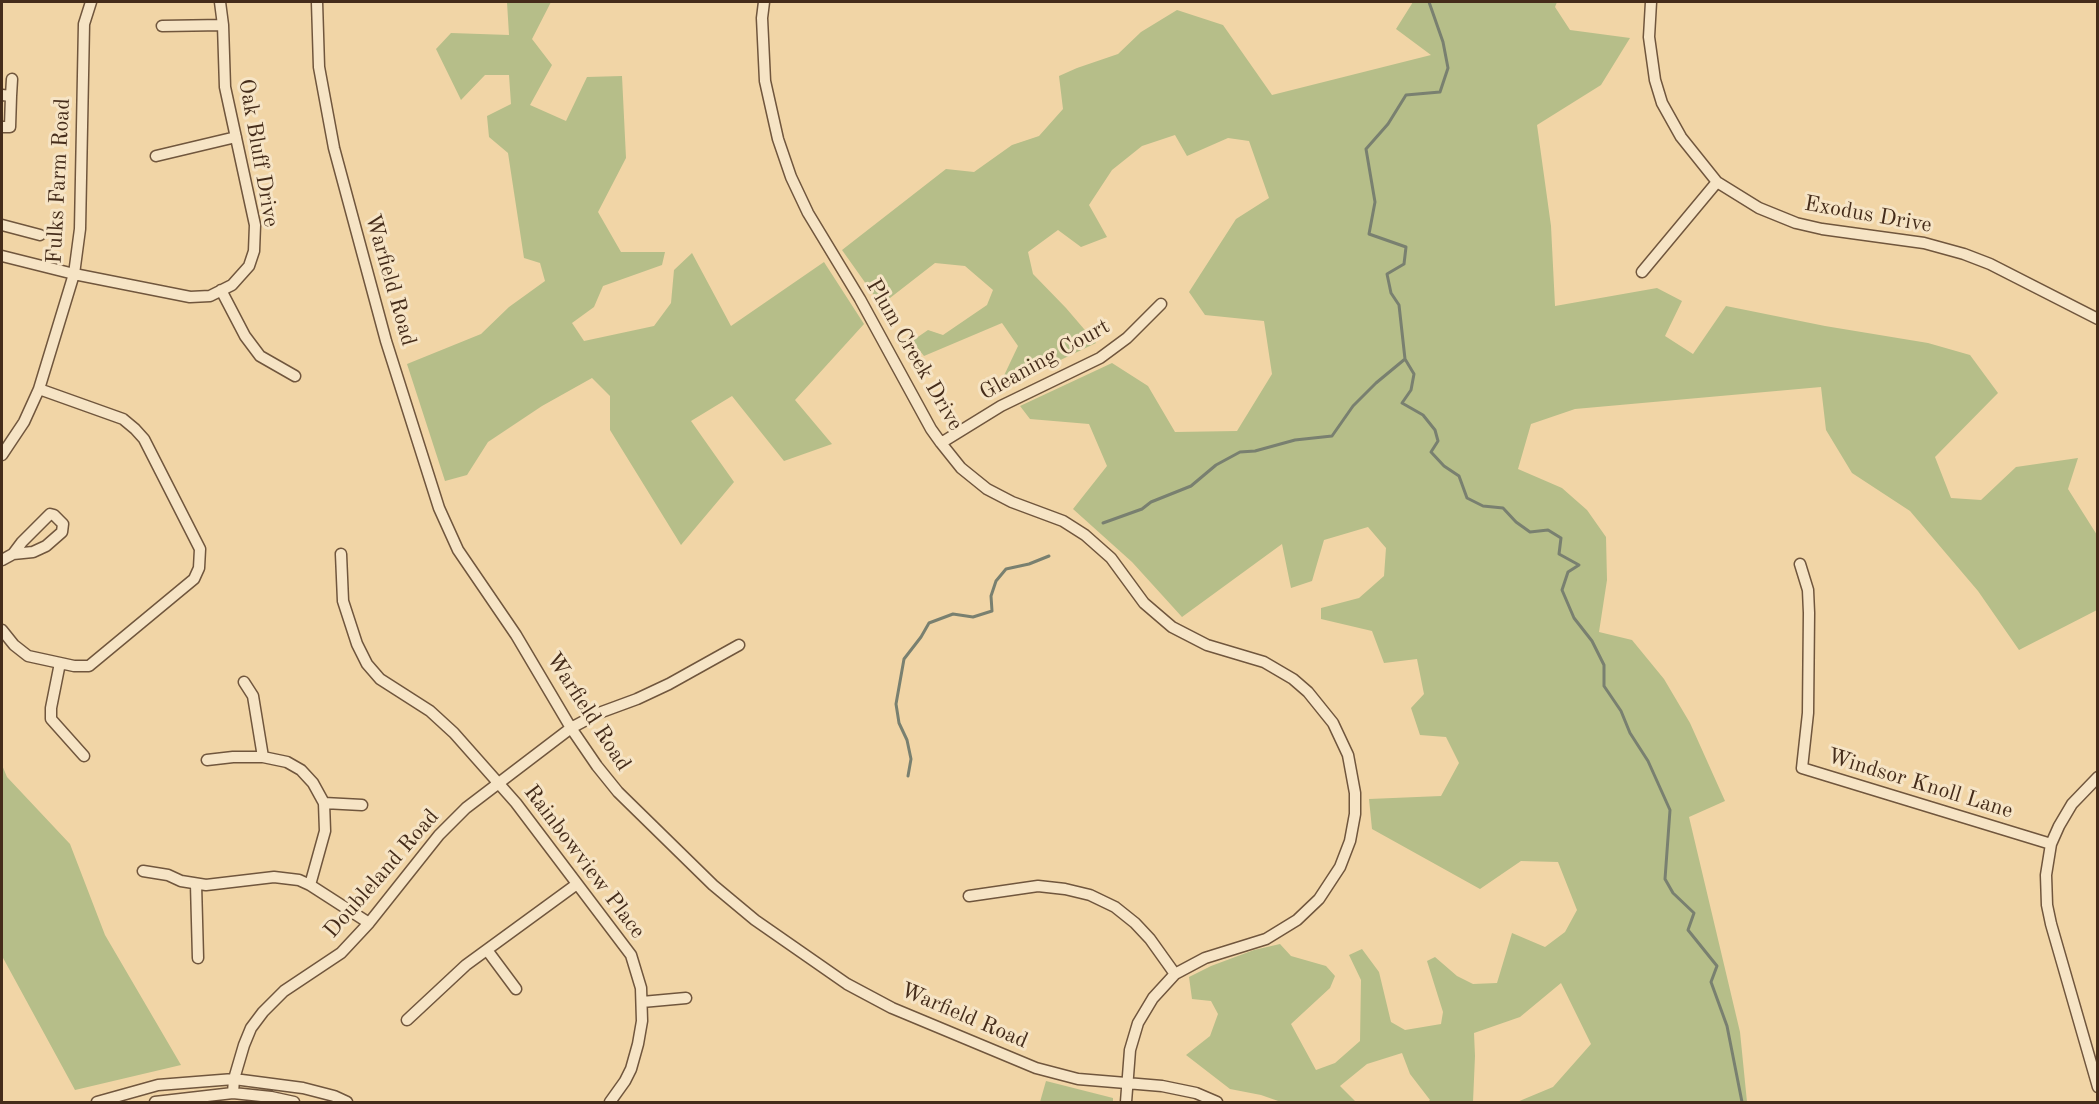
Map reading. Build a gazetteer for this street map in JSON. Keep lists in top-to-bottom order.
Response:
{
  "streets": {
    "street": [
      "Oak Bluff Drive",
      "Fulks Farm Road",
      "Exodus Drive",
      "Warfield Road",
      "Plum Creek Drive",
      "Gleaning Court",
      "Windsor Knoll Lane",
      "Rainbowview Place",
      "Doubleland Road"
    ]
  },
  "crossings": [
    ["Oak Bluff Drive", "Fulks Farm Road"],
    ["Warfield Road", "Plum Creek Drive"],
    ["Warfield Road", "Doubleland Road"],
    ["Plum Creek Drive", "Gleaning Court"],
    ["Rainbowview Place", "Doubleland Road"]
  ]
}
